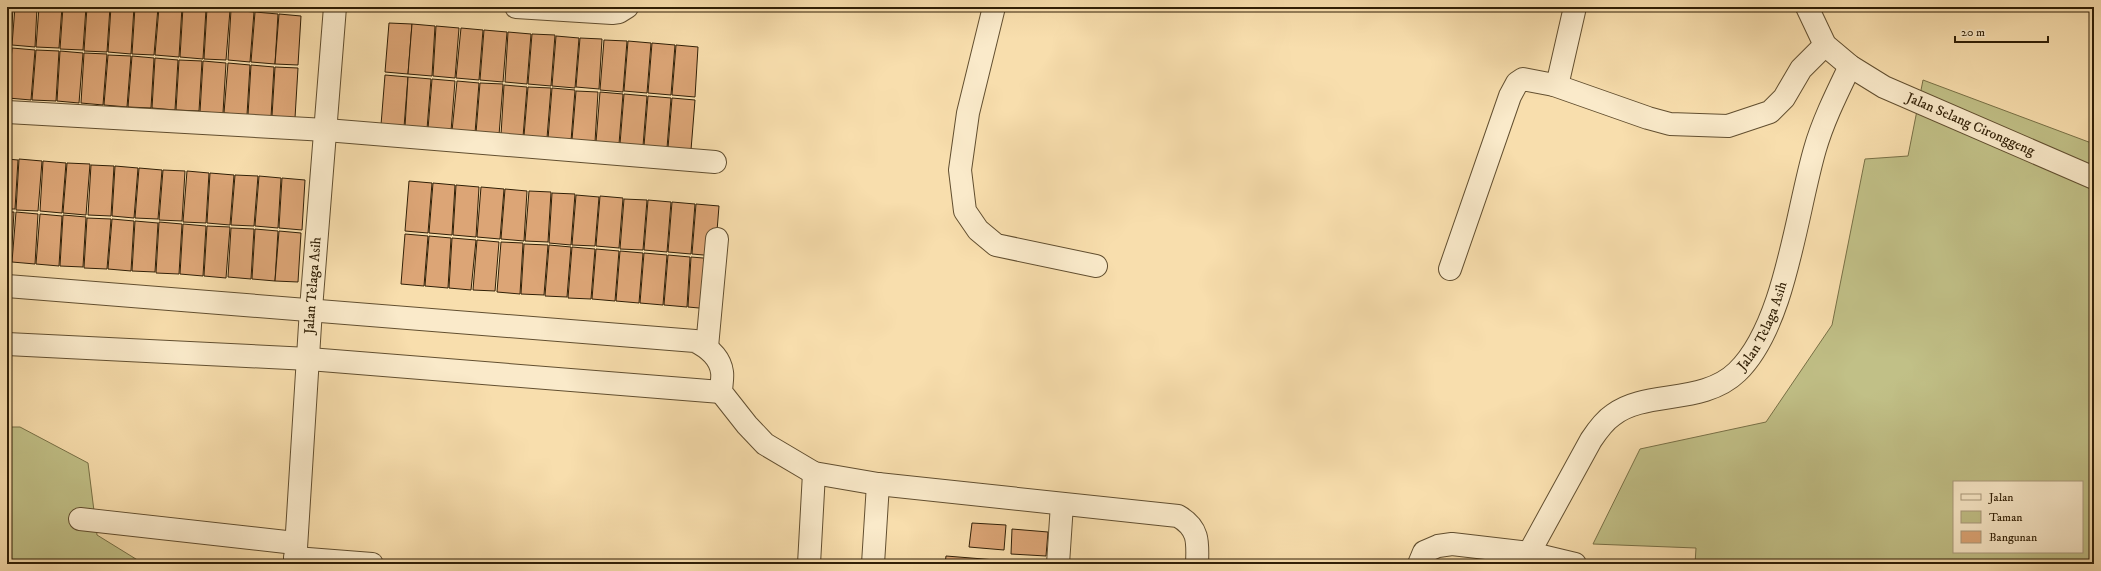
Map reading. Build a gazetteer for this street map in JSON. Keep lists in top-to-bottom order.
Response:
{
  "streets": {
    "street": ["Jalan Selang Cironggeng", "Jalan Telaga Asih"]
  },
  "crossings": [
    ["Jalan Selang Cironggeng", "Jalan Telaga Asih"]
  ],
  "legend": ["Jalan", "Taman", "Bangunan"],
  "scale_bar": "20 m"
}
